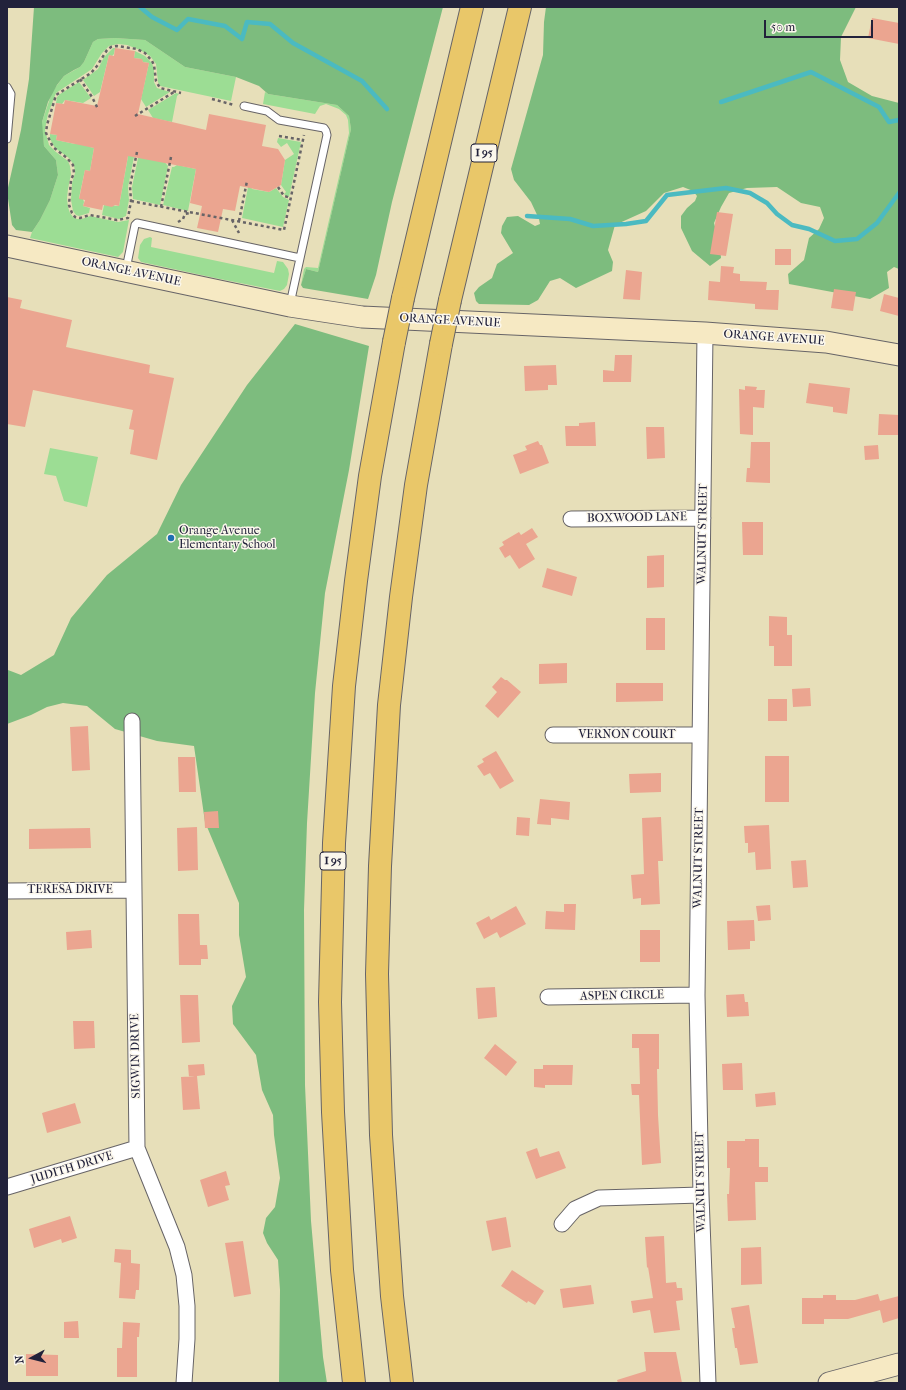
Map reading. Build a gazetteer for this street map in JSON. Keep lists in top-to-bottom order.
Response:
{
  "streets": {
    "highway": ["I 95"],
    "main road": ["ORANGE AVENUE"],
    "street": [
      "BOXWOOD LANE",
      "WALNUT STREET",
      "VERNON COURT",
      "TERESA DRIVE",
      "ASPEN CIRCLE",
      "SIGWIN DRIVE",
      "JUDITH DRIVE"
    ]
  },
  "crossings": [
    ["ORANGE AVENUE", "WALNUT STREET"],
    ["BOXWOOD LANE", "WALNUT STREET"],
    ["WALNUT STREET", "VERNON COURT"],
    ["WALNUT STREET", "ASPEN CIRCLE"],
    ["TERESA DRIVE", "SIGWIN DRIVE"],
    ["SIGWIN DRIVE", "JUDITH DRIVE"]
  ],
  "places": ["Orange Avenue Elementary School"],
  "scale_bar": "50 m",
  "north": "left"
}
